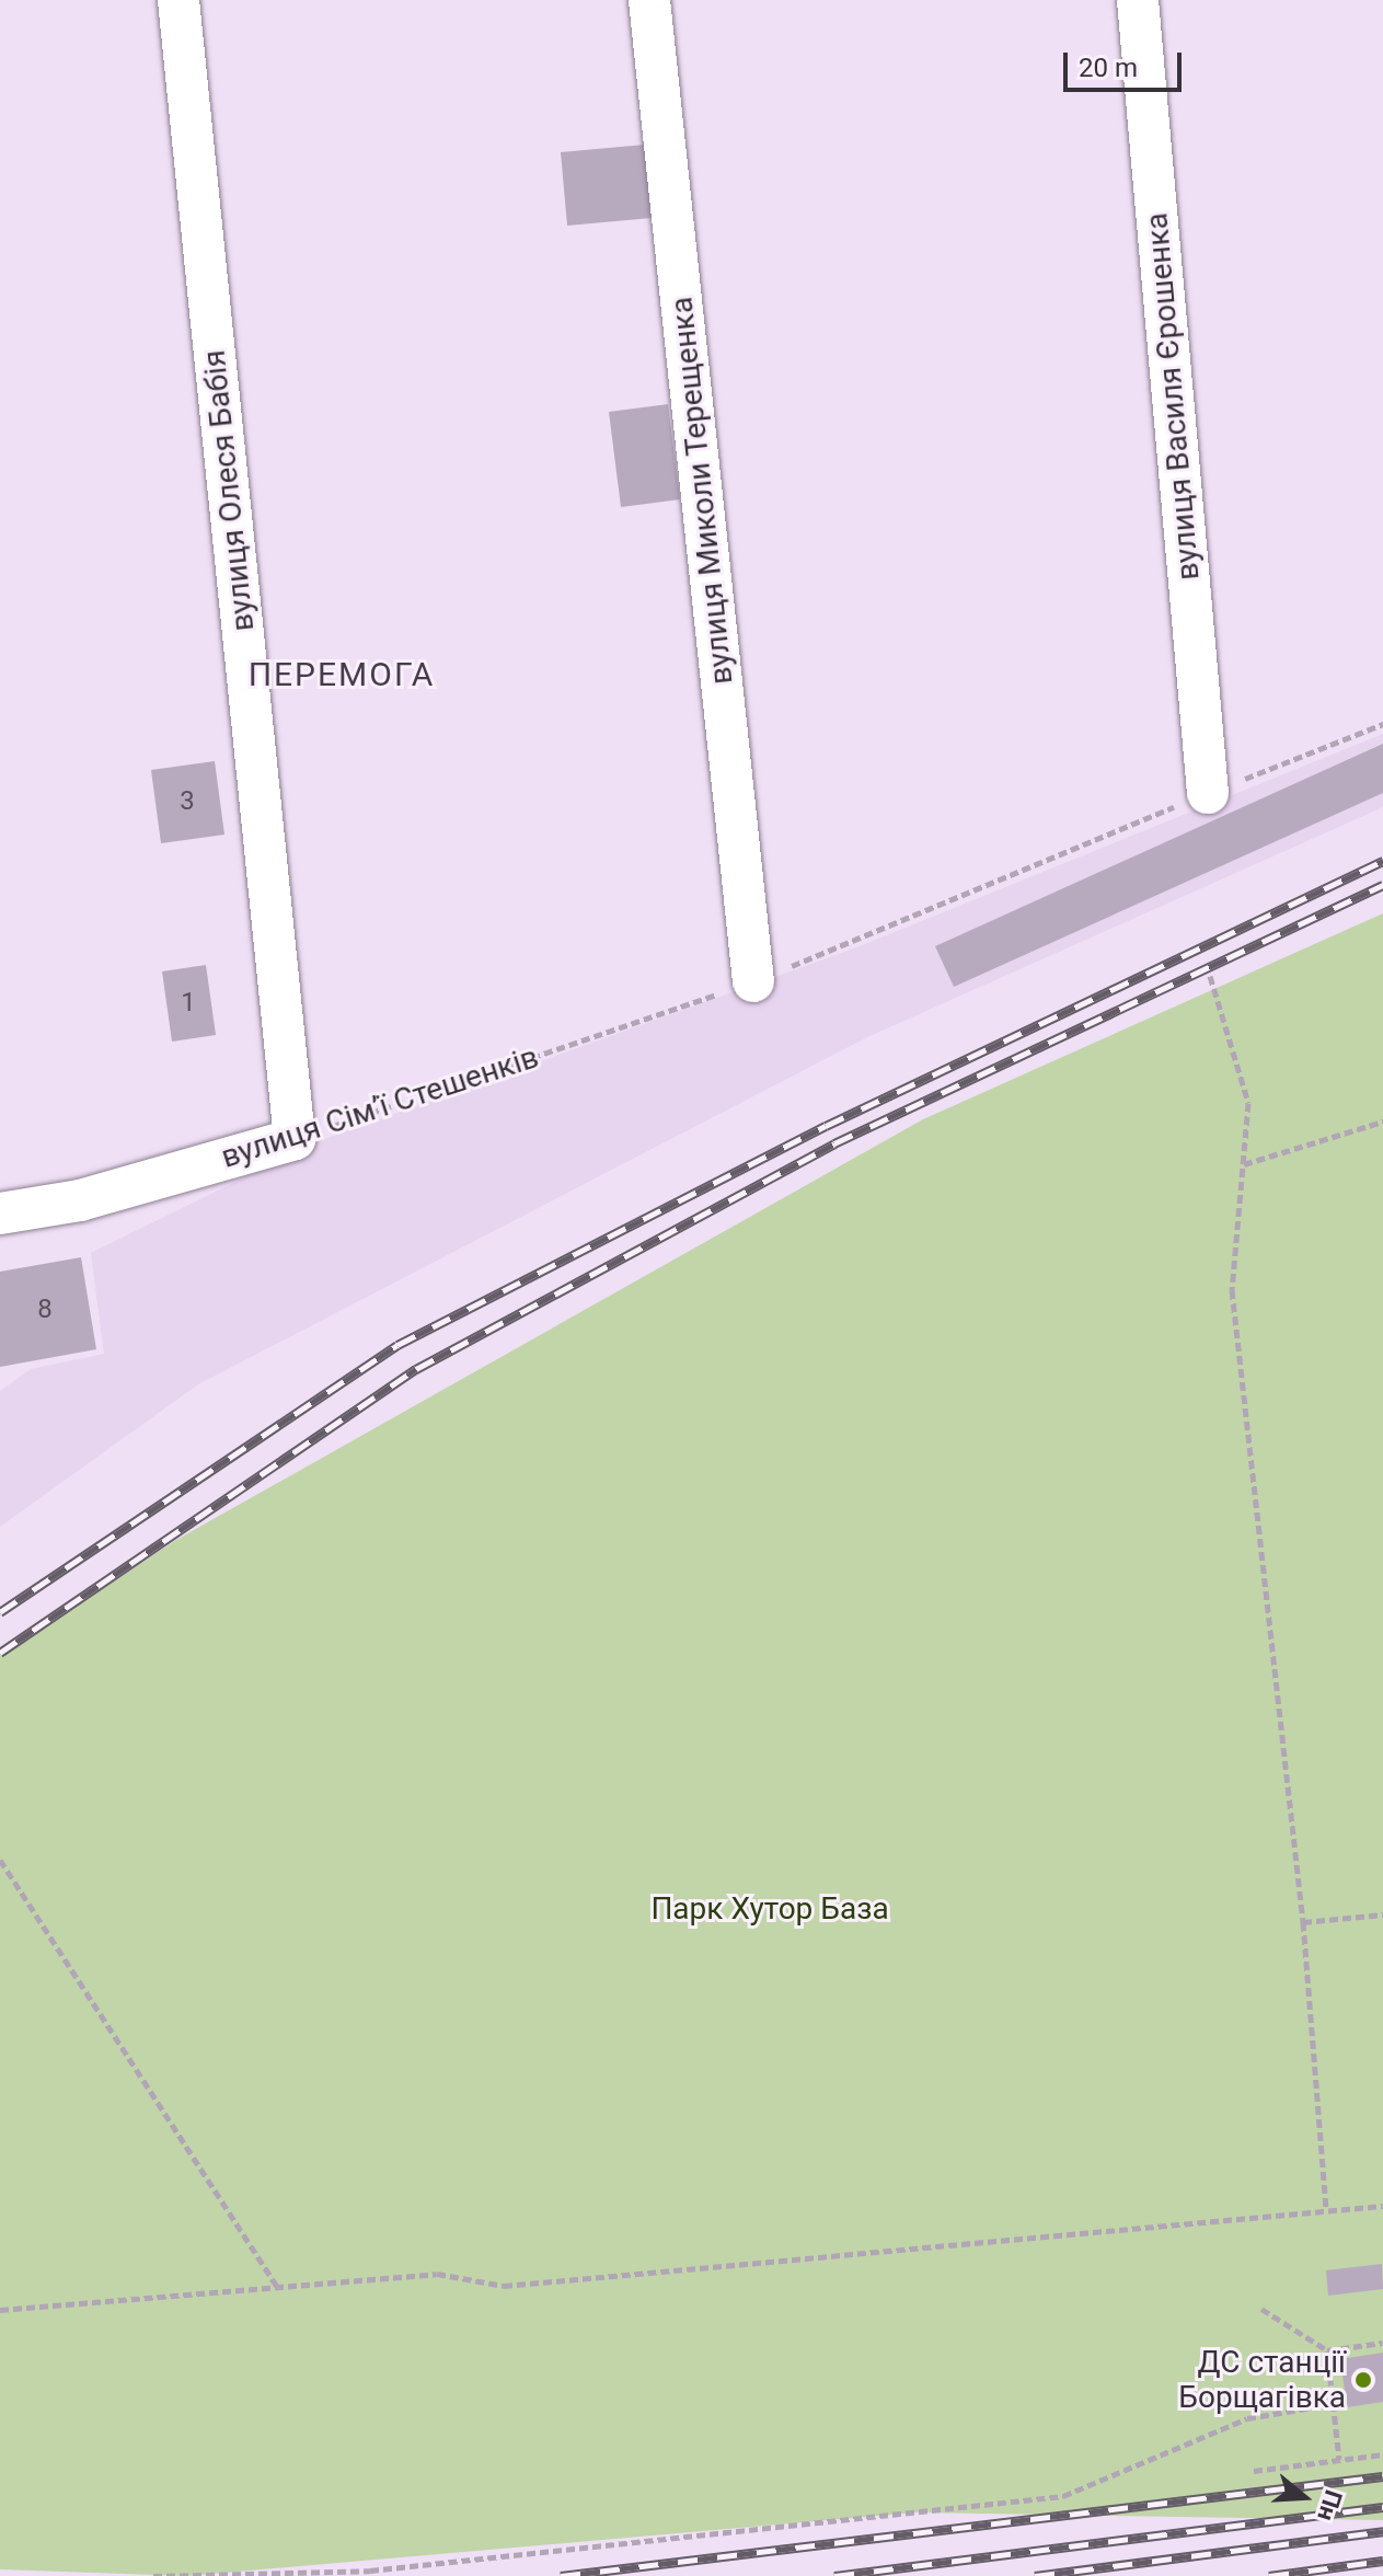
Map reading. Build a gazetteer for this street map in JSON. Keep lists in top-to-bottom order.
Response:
{
  "streets": {
    "street": [
      "вулиця Василя Єрошенка",
      "вулиця Олеся Бабія",
      "вулиця Миколи Терещенка",
      "вулиця Сімʼї Стешенків"
    ]
  },
  "crossings": [
    ["вулиця Василя Єрошенка", "вулиця Сімʼї Стешенків"],
    ["вулиця Олеся Бабія", "вулиця Сімʼї Стешенків"],
    ["вулиця Миколи Терещенка", "вулиця Сімʼї Стешенків"]
  ],
  "districts": ["ПЕРЕМОГА"],
  "parks": ["Парк Хутор База"],
  "places": ["ДС станції Борщагівка"],
  "house_numbers": ["3", "1", "8"],
  "scale_bar": "20 m",
  "north": "right"
}
